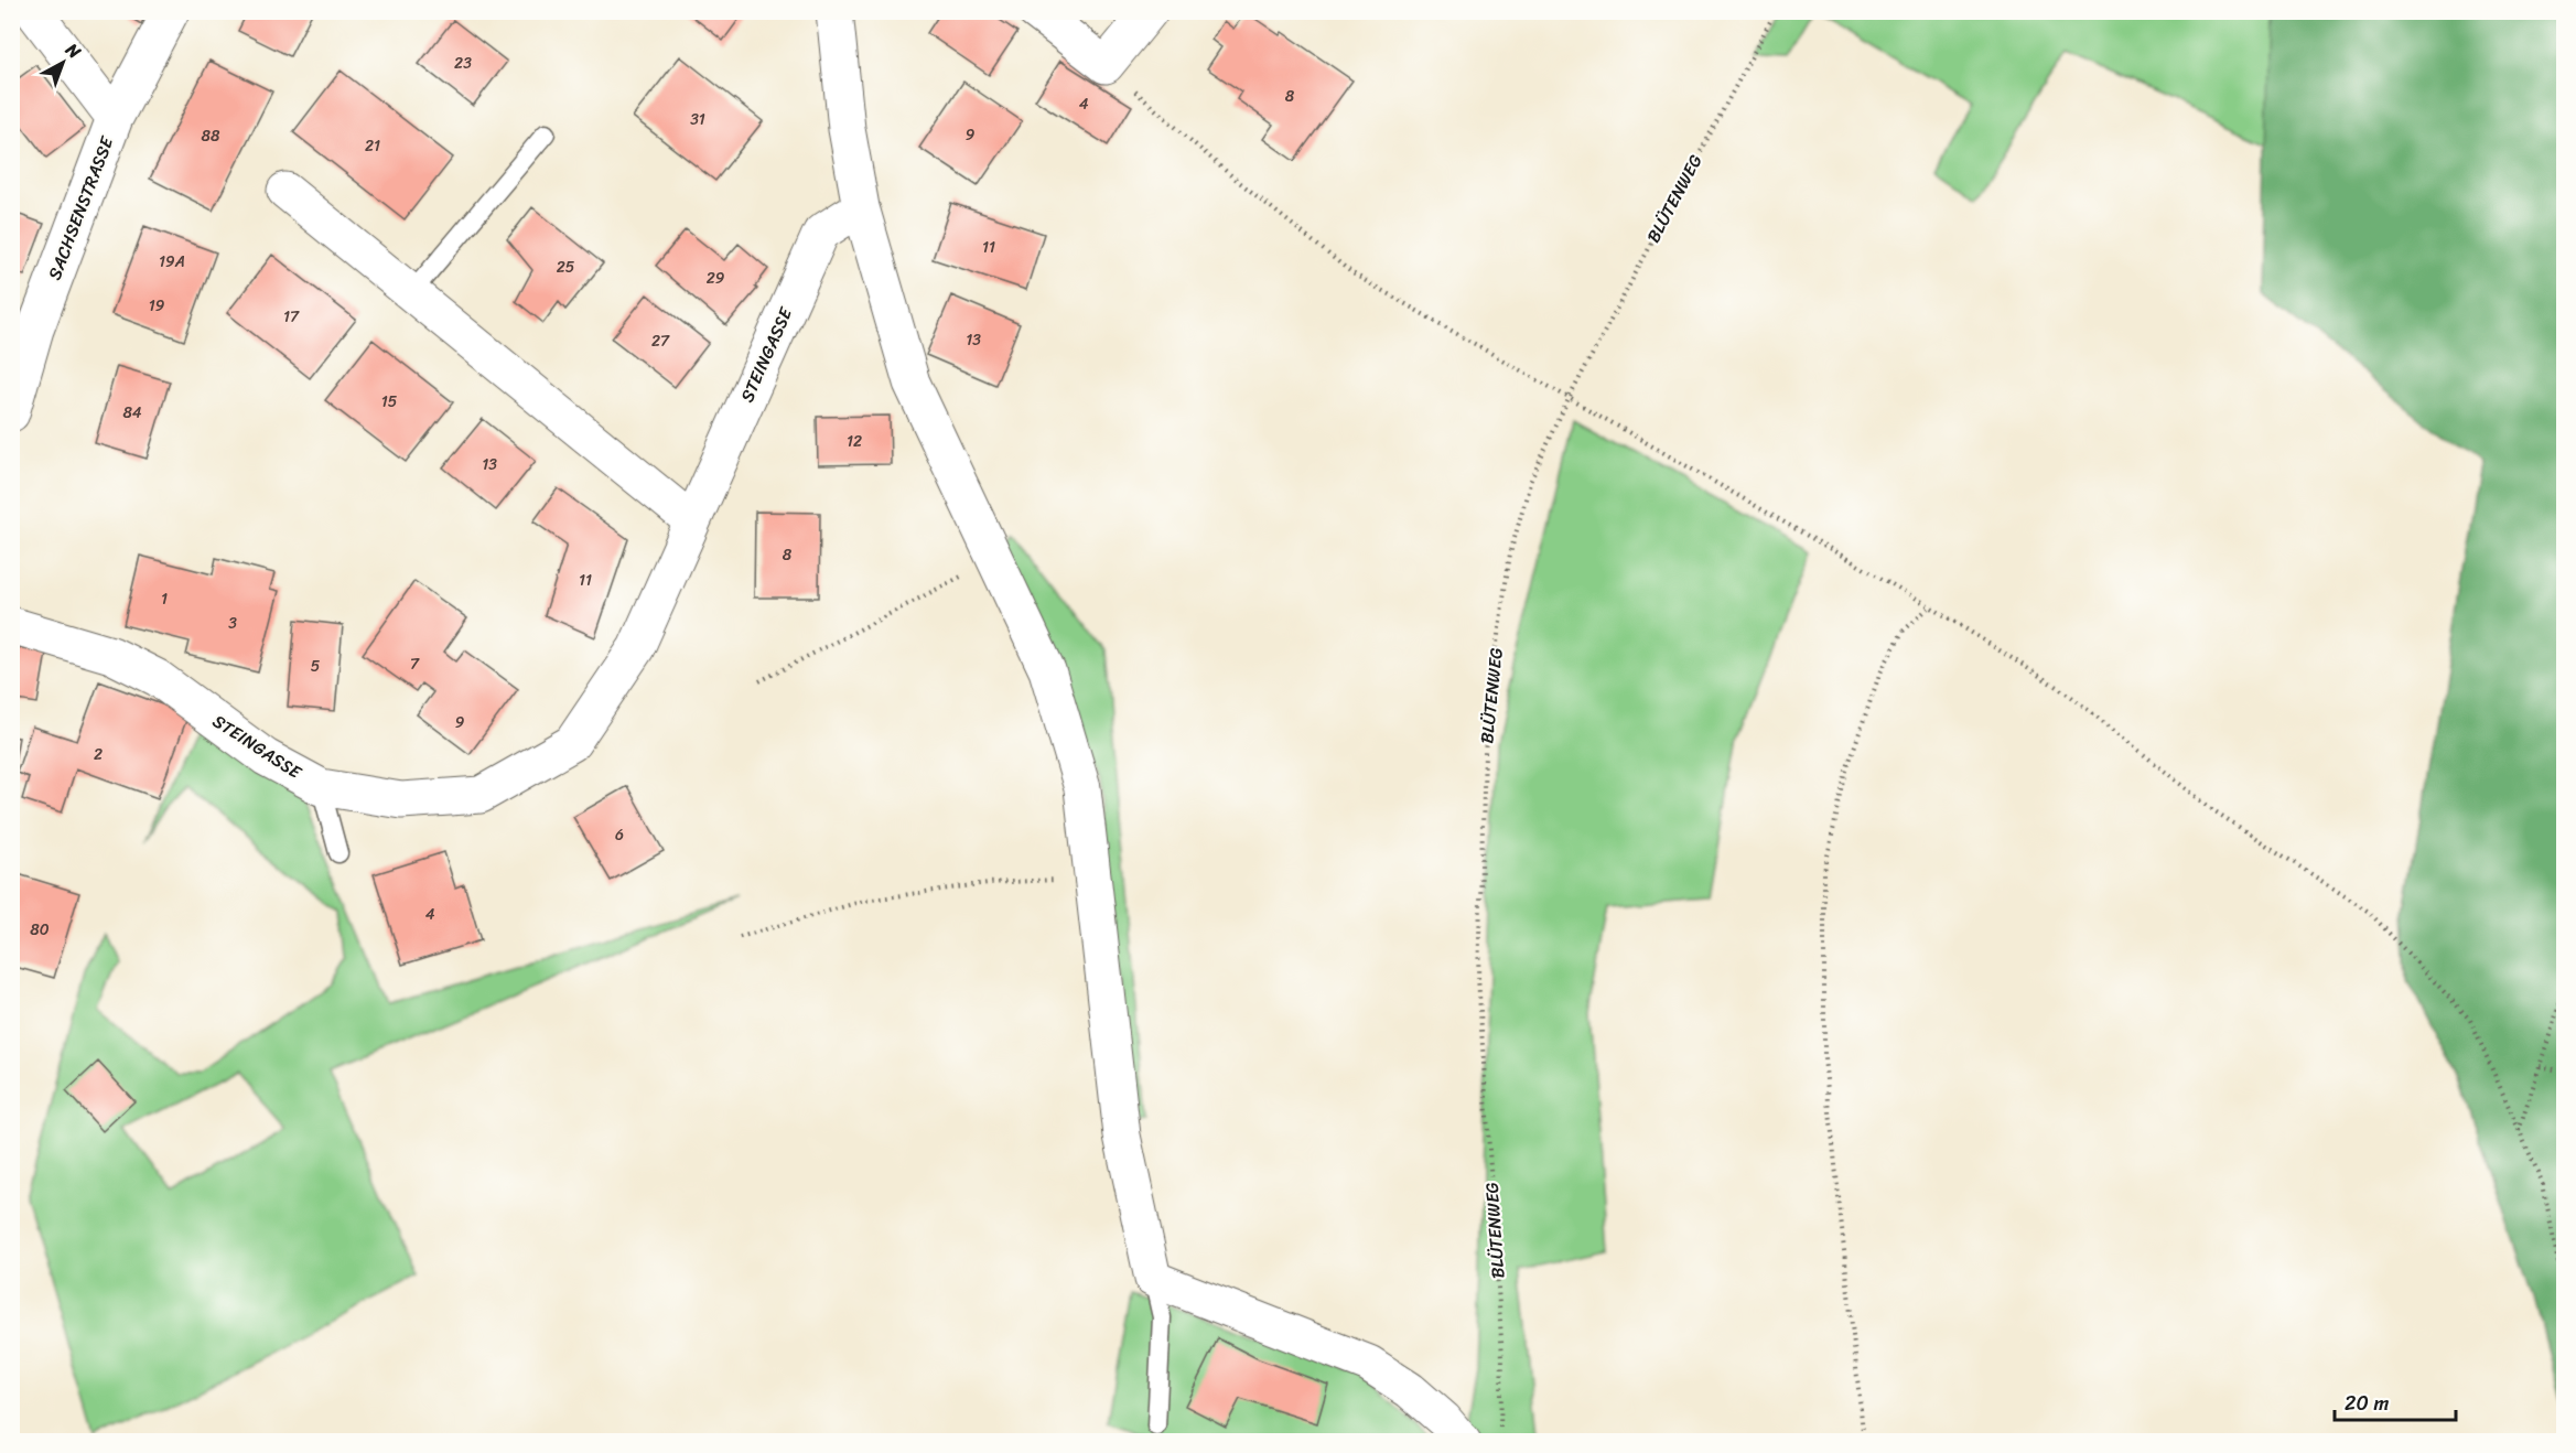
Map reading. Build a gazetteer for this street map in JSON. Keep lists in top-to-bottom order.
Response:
{
  "streets": {
    "street": ["SACHSENSTRASSE", "STEINGASSE"],
    "path": ["BLÜTENWEG"]
  },
  "house_numbers": [
    "23",
    "8",
    "4",
    "31",
    "9",
    "88",
    "21",
    "11",
    "19A",
    "25",
    "29",
    "19",
    "17",
    "13",
    "27",
    "15",
    "84",
    "12",
    "13",
    "8",
    "11",
    "1",
    "3",
    "7",
    "5",
    "9",
    "2",
    "6",
    "4",
    "80"
  ],
  "scale_bar": "20 m",
  "north": "top right"
}
